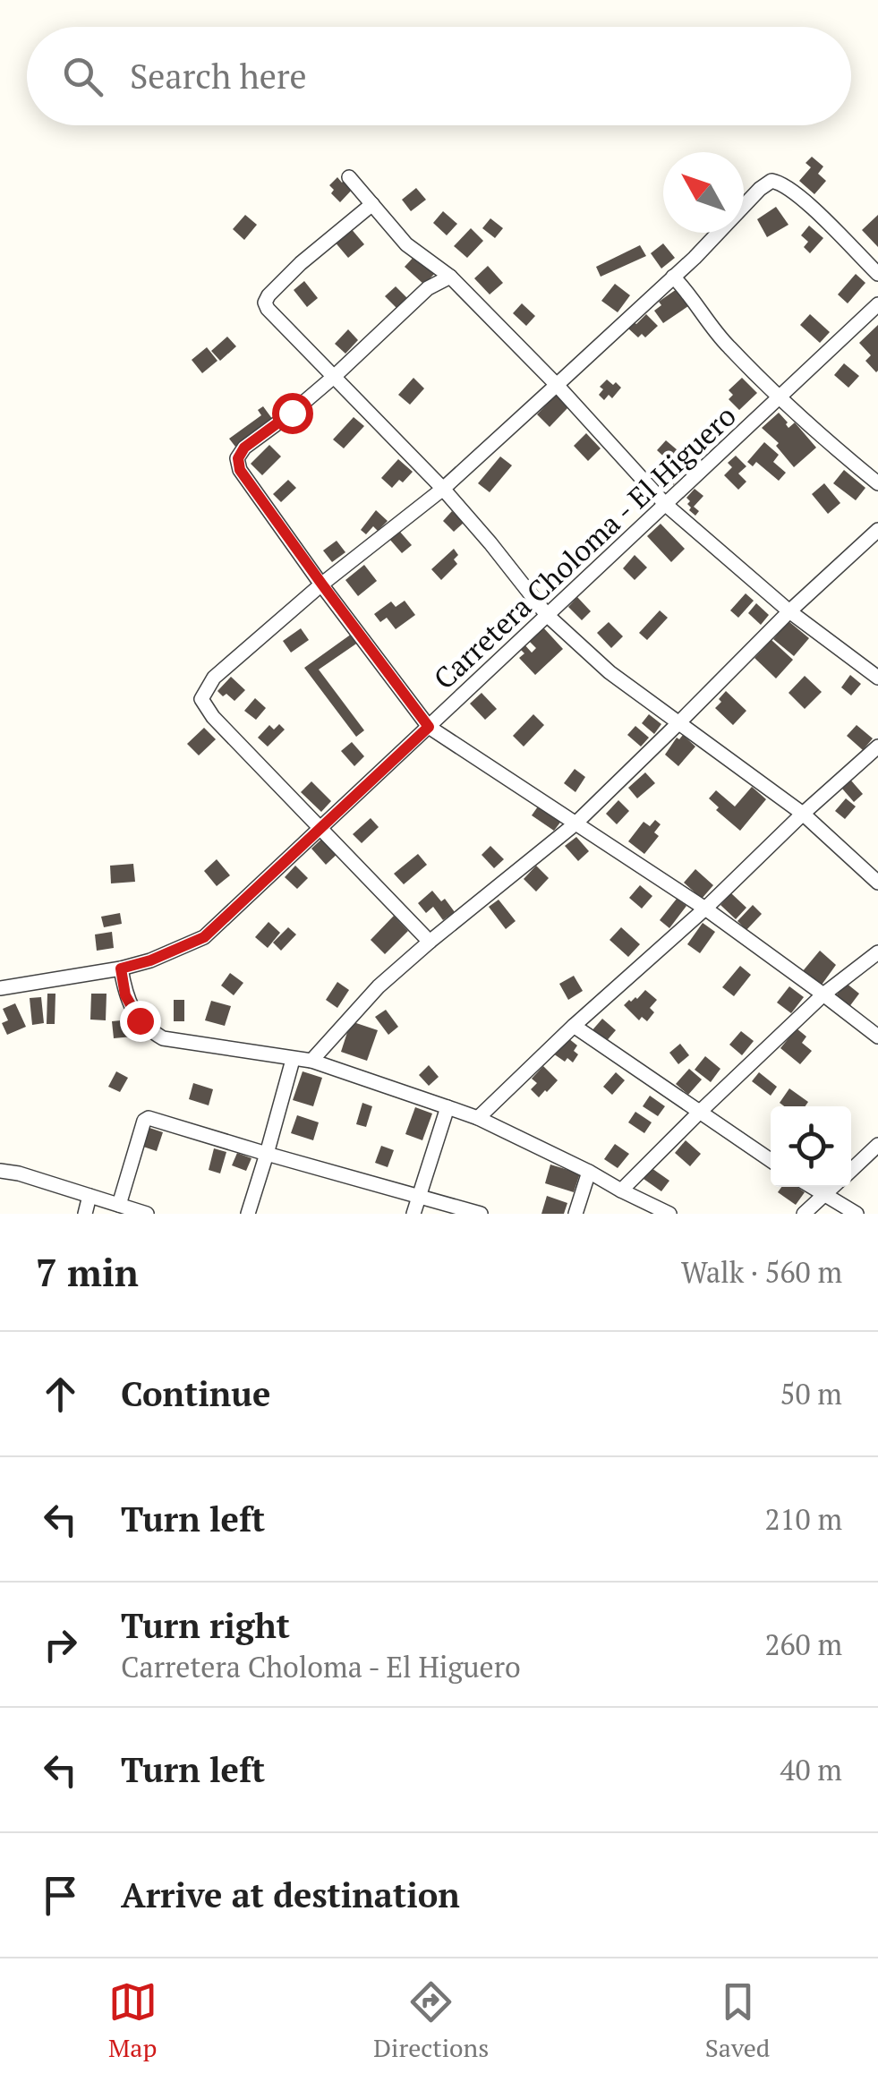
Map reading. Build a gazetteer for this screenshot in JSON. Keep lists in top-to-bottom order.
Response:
{
  "streets": {
    "street": ["Carretera Choloma - El Higuero"]
  },
  "north": "top left",
  "page": {
    "search": "Search here",
    "heading": ["7 min", "Walk · 560 m"],
    "list": [
      ["Continue", "50 m"],
      ["Turn left", "210 m"],
      ["Turn right", "Carretera Choloma - El Higuero", "260 m"],
      ["Turn left", "40 m"],
      "Arrive at destination"
    ],
    "nav": ["Map", "Directions", "Saved"]
  }
}
